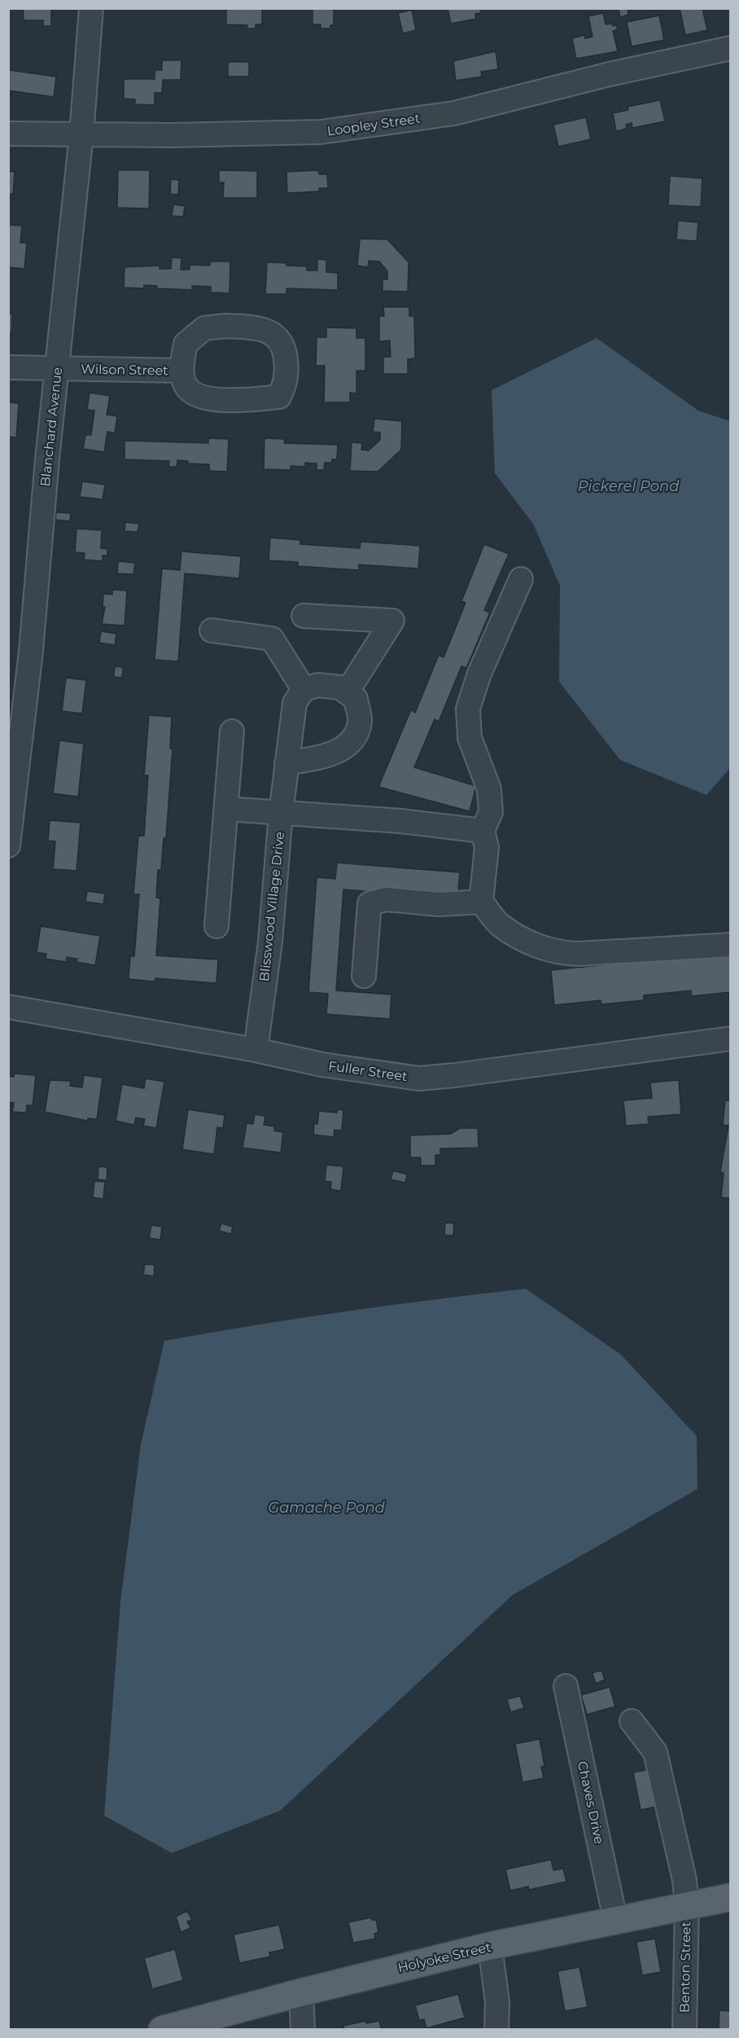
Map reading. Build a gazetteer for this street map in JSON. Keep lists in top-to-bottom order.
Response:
{
  "streets": {
    "main road": ["Holyoke Street"],
    "street": [
      "Loopley Street",
      "Wilson Street",
      "Blanchard Avenue",
      "Blisswood Village Drive",
      "Fuller Street",
      "Chaves Drive",
      "Benton Street"
    ]
  },
  "crossings": [
    ["Loopley Street", "Blanchard Avenue"],
    ["Wilson Street", "Blanchard Avenue"],
    ["Blisswood Village Drive", "Fuller Street"],
    ["Chaves Drive", "Holyoke Street"],
    ["Holyoke Street", "Benton Street"]
  ],
  "water": ["Pickerel Pond", "Gamache Pond"]
}
